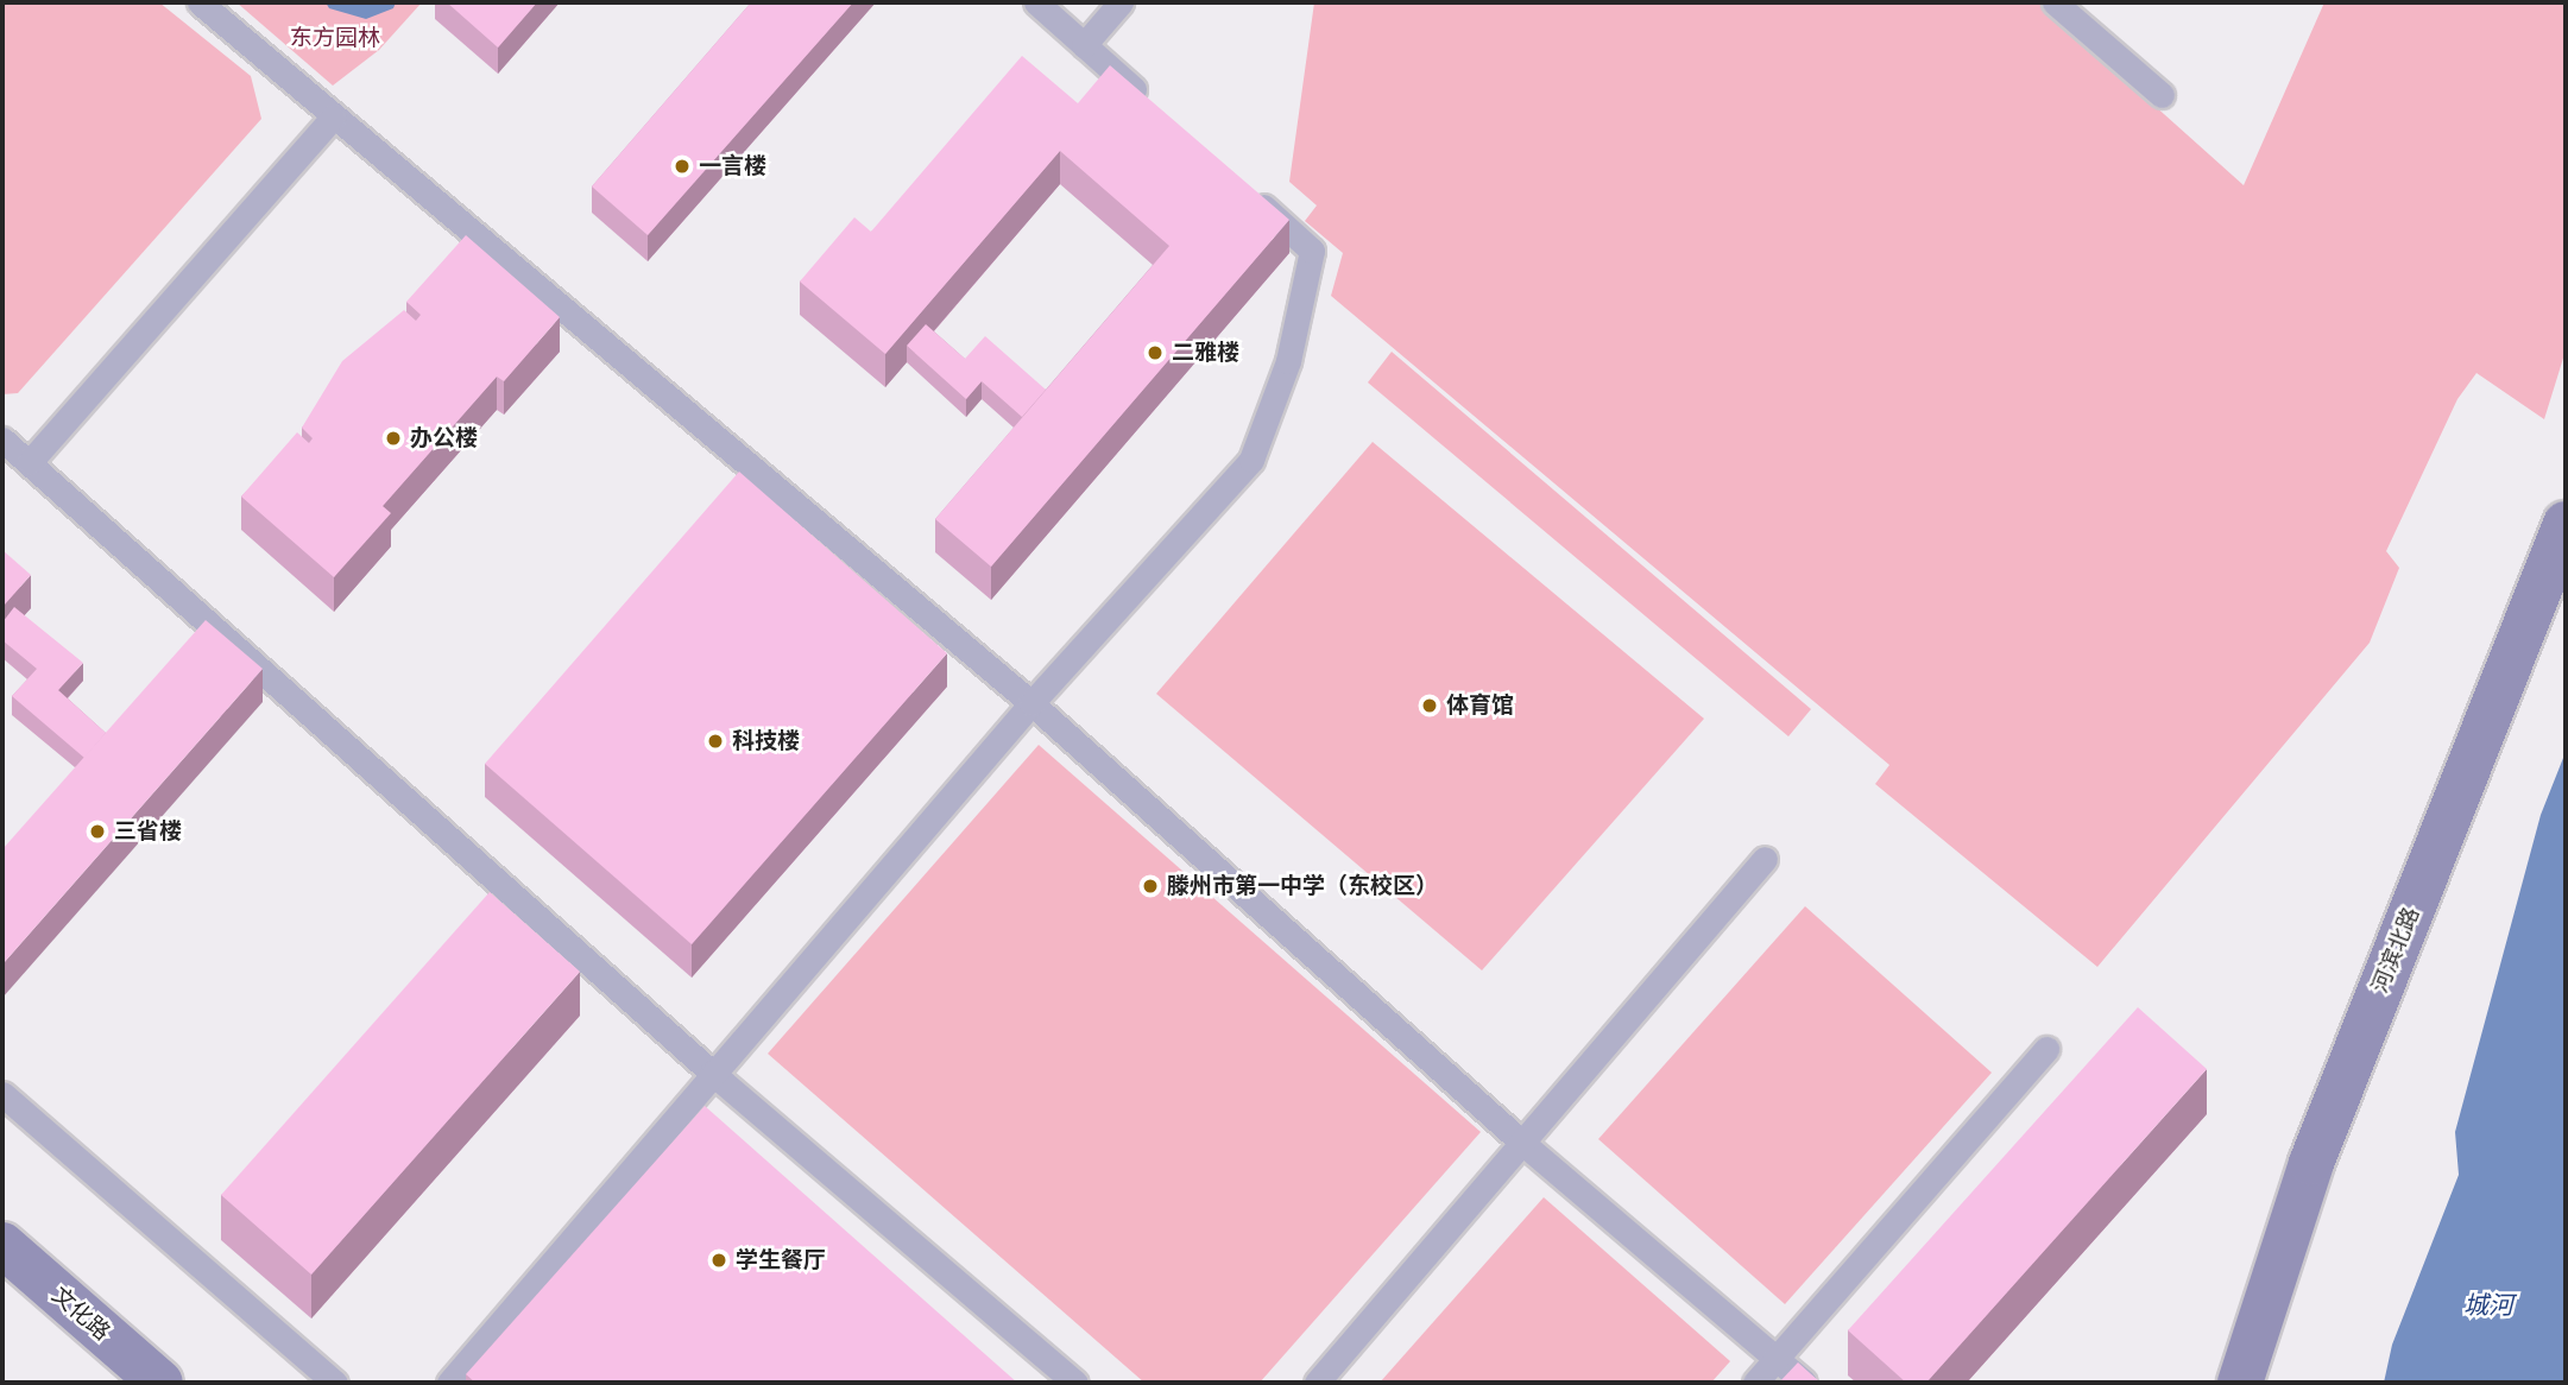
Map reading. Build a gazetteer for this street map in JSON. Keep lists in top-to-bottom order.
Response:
{
  "streets": {
    "street": ["河滨北路", "文化路"]
  },
  "water": ["城河"],
  "parks": ["东方园林"],
  "places": [
    "一言楼",
    "二雅楼",
    "办公楼",
    "体育馆",
    "科技楼",
    "三省楼",
    "滕州市第一中学（东校区）",
    "学生餐厅"
  ]
}
